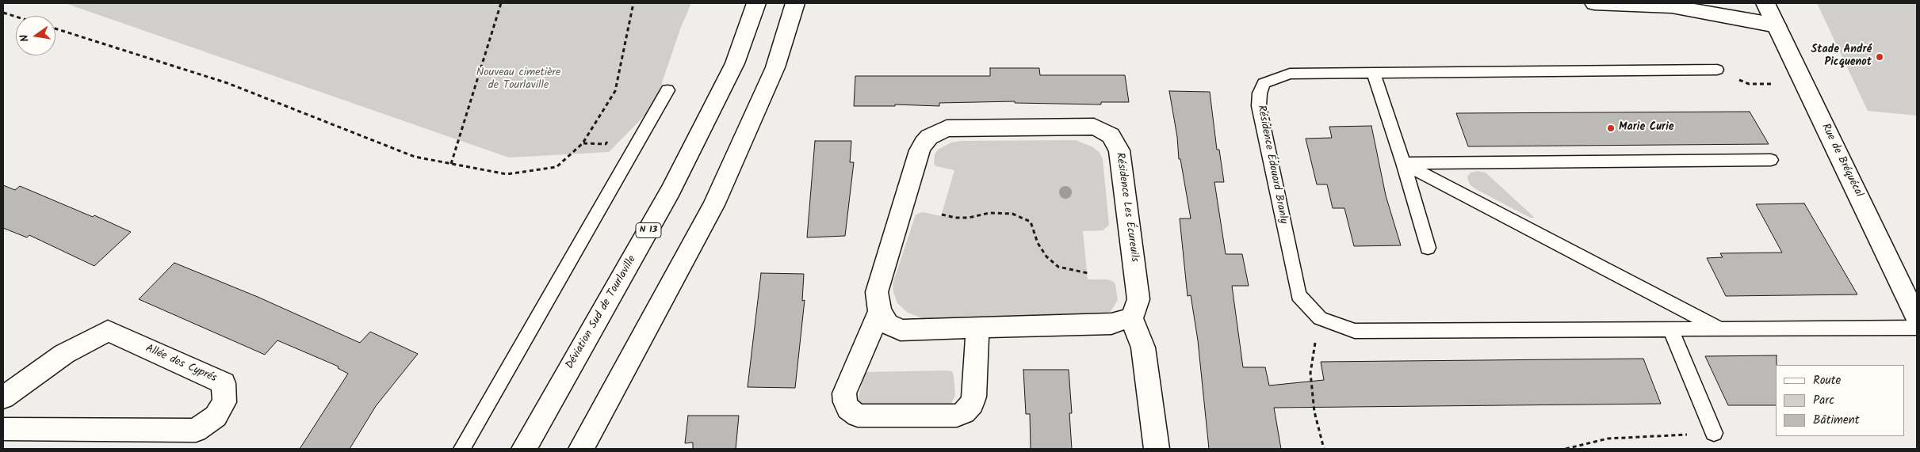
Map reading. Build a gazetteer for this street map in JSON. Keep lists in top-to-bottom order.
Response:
{
  "streets": {
    "main road": [
      "Rue de Bréquécal",
      "Résidence Les Écureuils",
      "N 13",
      "Déviation Sud de Tourlaville",
      "Allée des Cyprés"
    ],
    "lane": ["Résidence Édouard Branly"]
  },
  "parks": ["Nouveau cimetière de Tourlaville"],
  "places": ["Stade André Picquenot", "Marie Curie"],
  "legend": ["Route", "Parc", "Bâtiment"],
  "north": "left"
}
